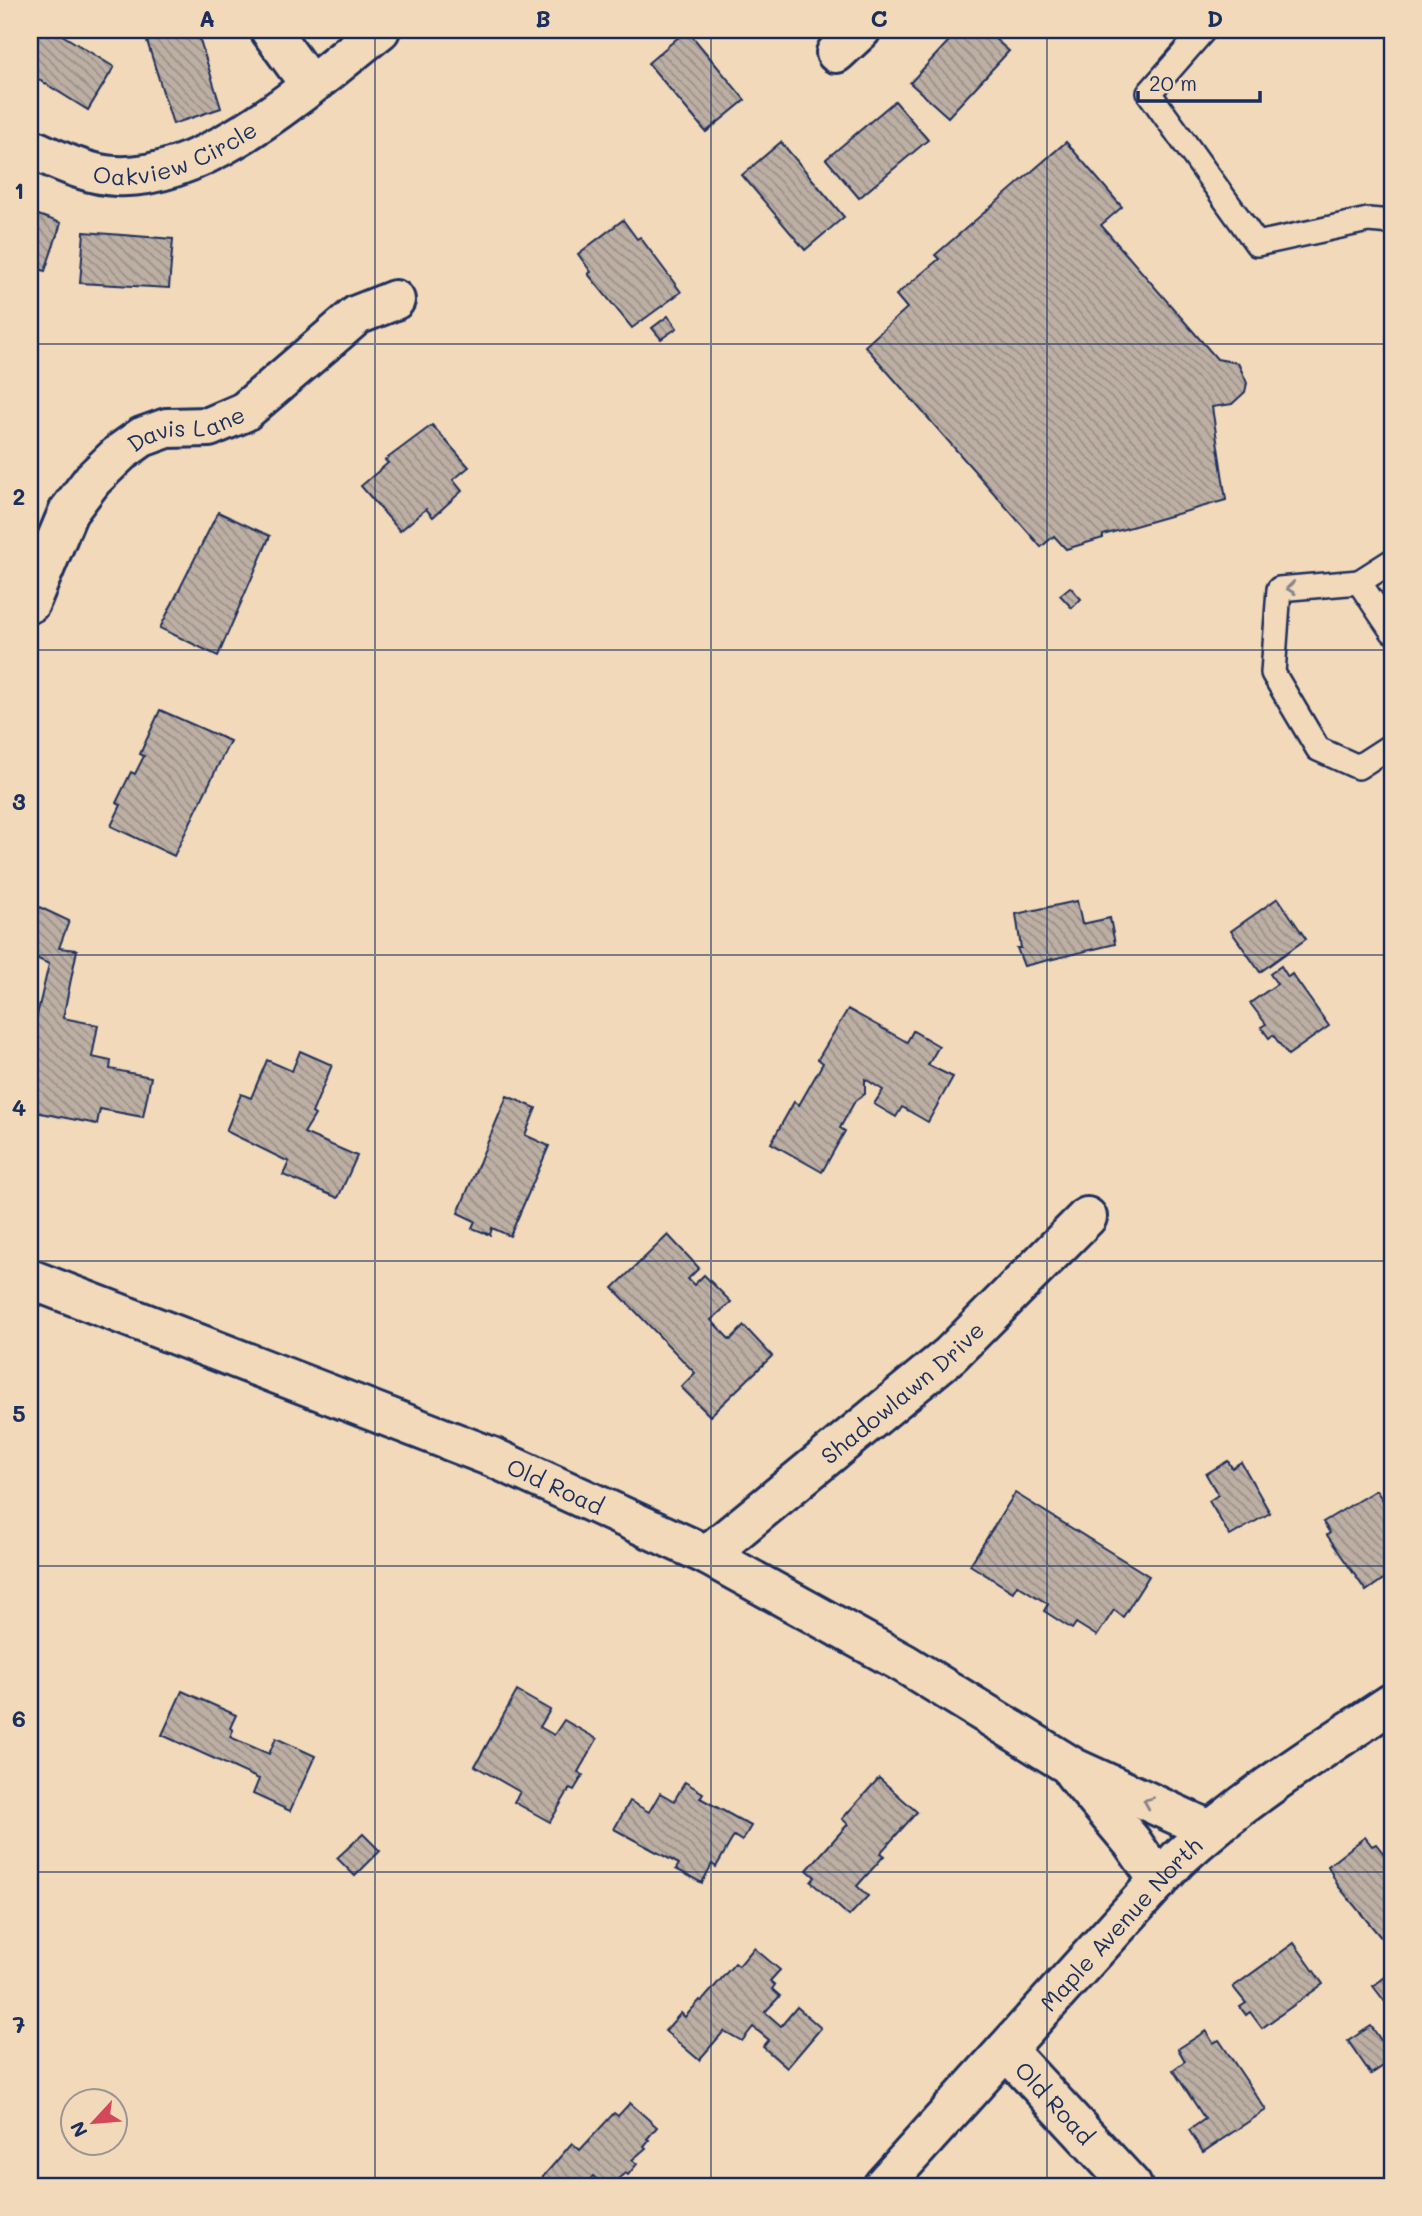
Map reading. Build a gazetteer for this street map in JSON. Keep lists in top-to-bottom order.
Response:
{
  "streets": {
    "street": [
      "Oakview Circle",
      "Davis Lane",
      "Shadowlawn Drive",
      "Old Road",
      "Maple Avenue North"
    ]
  },
  "crossings": [
    ["Shadowlawn Drive", "Old Road"],
    ["Old Road", "Maple Avenue North"]
  ],
  "scale_bar": "20 m",
  "north": "bottom left",
  "grid": {
    "columns": [
      "A",
      "B",
      "C",
      "D"
    ],
    "rows": [
      "1",
      "2",
      "3",
      "4",
      "5",
      "6",
      "7"
    ]
  }
}
